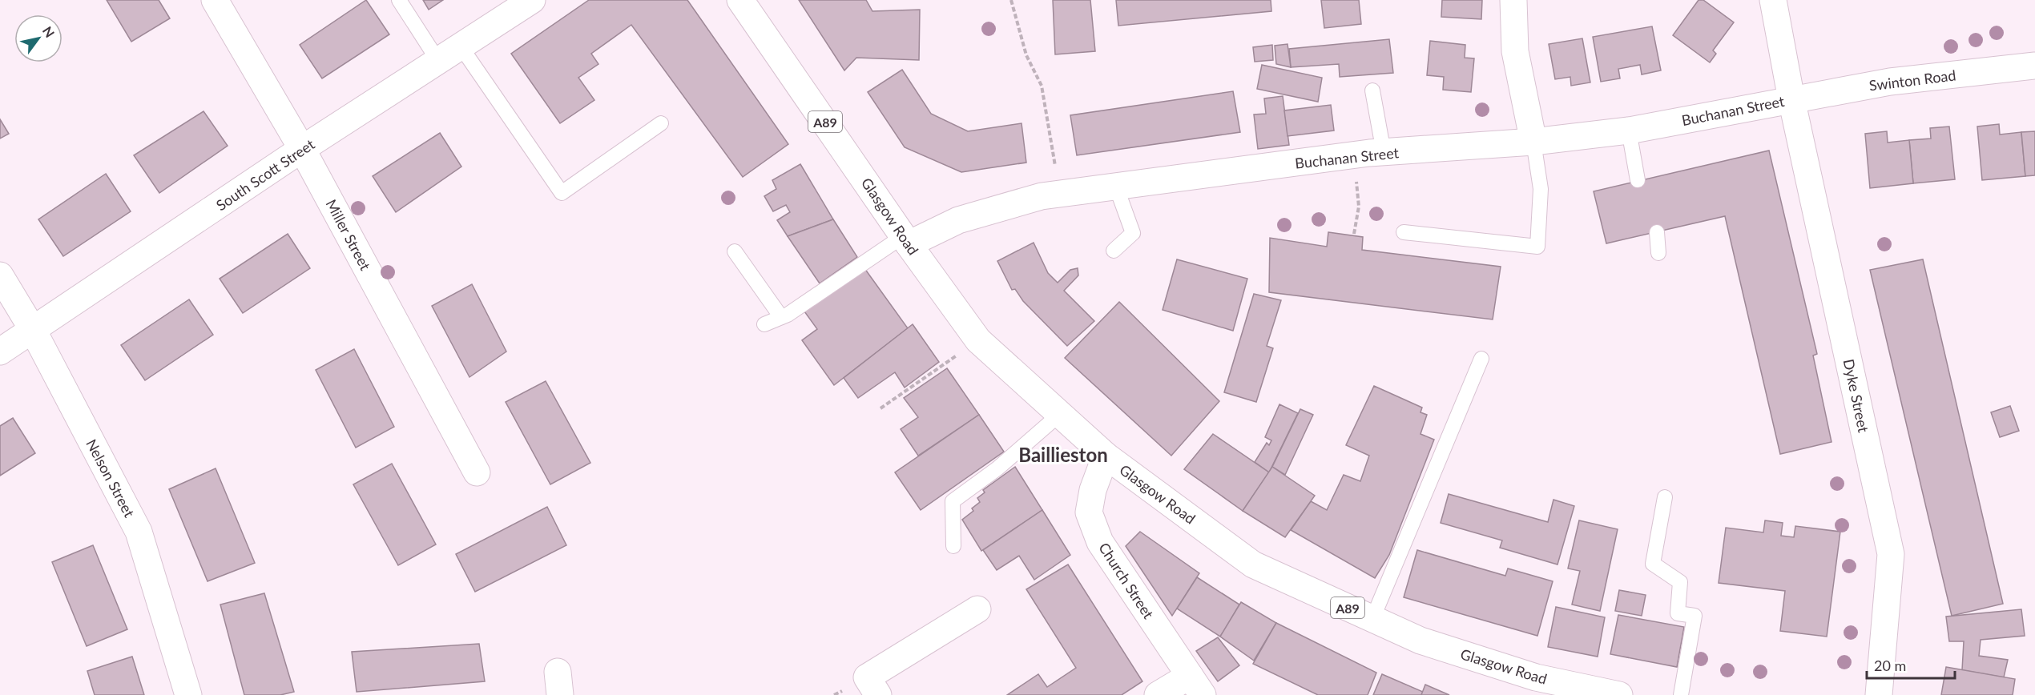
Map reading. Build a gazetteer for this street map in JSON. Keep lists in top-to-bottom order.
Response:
{
  "streets": {
    "street": [
      "Swinton Road",
      "Buchanan Street",
      "A89",
      "South Scott Street",
      "Glasgow Road",
      "Miller Street",
      "Dyke Street",
      "Nelson Street",
      "Church Street"
    ]
  },
  "crossings": [
    ["Swinton Road", "Buchanan Street"],
    ["Swinton Road", "Dyke Street"],
    ["Buchanan Street", "Glasgow Road"],
    ["Buchanan Street", "Dyke Street"],
    ["South Scott Street", "Miller Street"],
    ["South Scott Street", "Nelson Street"],
    ["Glasgow Road", "Church Street"]
  ],
  "districts": ["Baillieston"],
  "scale_bar": "20 m",
  "north": "top right"
}
